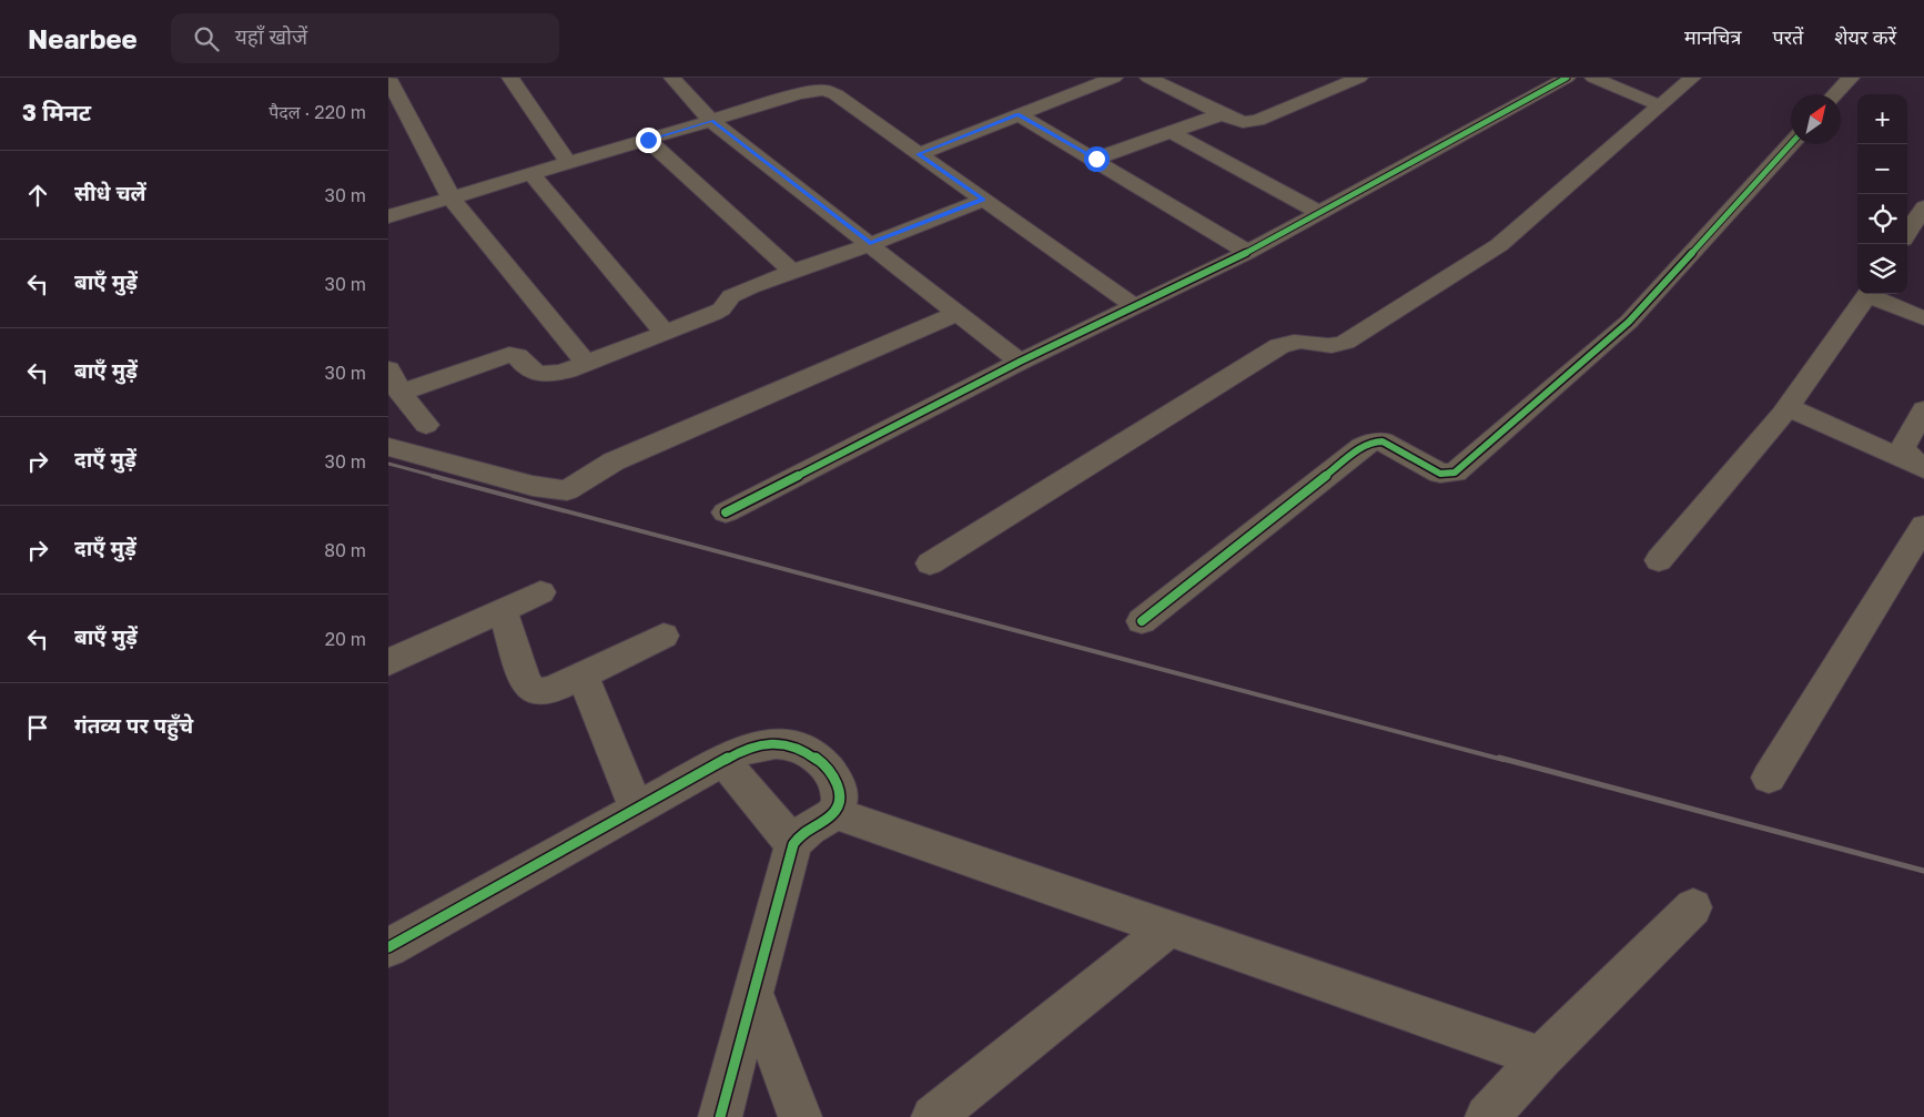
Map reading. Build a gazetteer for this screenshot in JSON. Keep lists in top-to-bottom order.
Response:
{
  "north": "top right",
  "page": {
    "header": "Nearbee",
    "search": "यहाँ खोजें",
    "nav": ["मानचित्र", "परतें", "शेयर करें"],
    "heading": ["3 मिनट", "पैदल · 220 m"],
    "map_buttons": ["+", "−"],
    "list": [
      ["सीधे चलें", "30 m"],
      ["बाएँ मुड़ें", "30 m"],
      ["बाएँ मुड़ें", "30 m"],
      ["दाएँ मुड़ें", "30 m"],
      ["दाएँ मुड़ें", "80 m"],
      ["बाएँ मुड़ें", "20 m"],
      "गंतव्य पर पहुँचे"
    ]
  }
}
